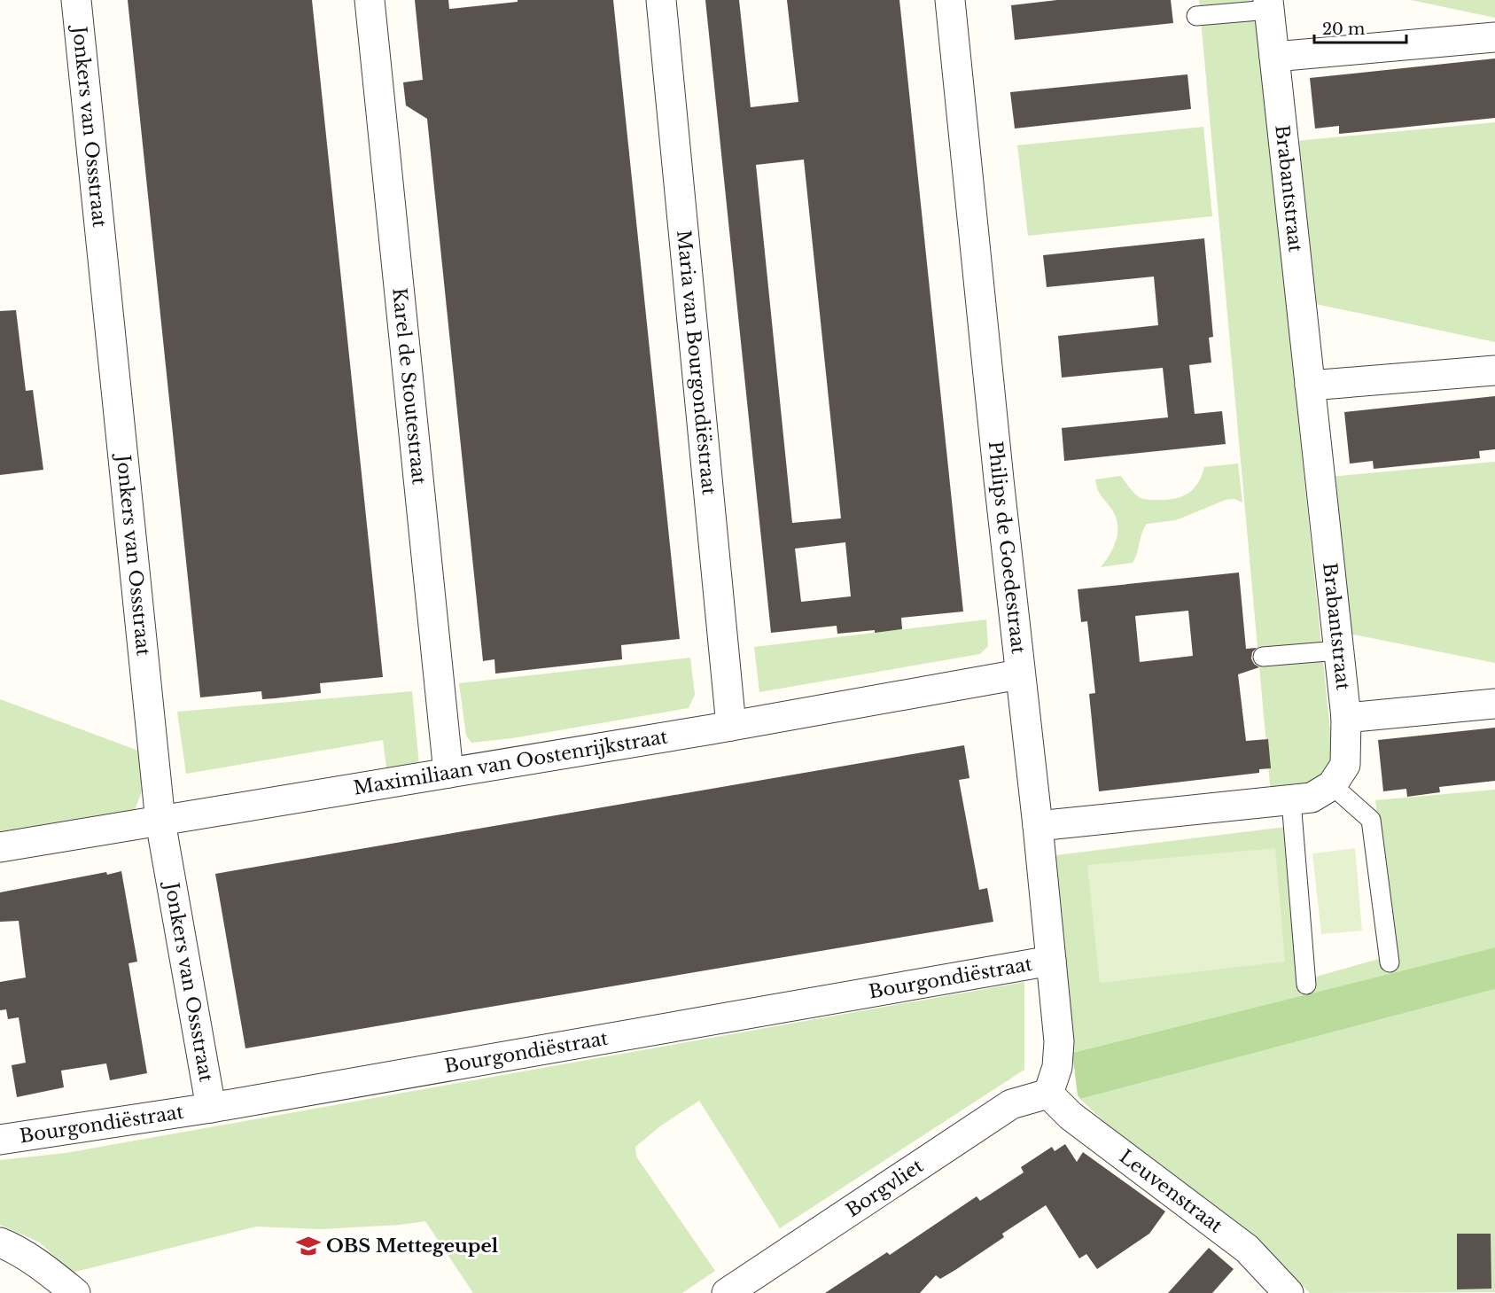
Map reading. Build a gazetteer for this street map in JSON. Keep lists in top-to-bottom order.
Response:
{
  "streets": {
    "street": [
      "Jonkers van Ossstraat",
      "Brabantstraat",
      "Maria van Bourgondiëstraat",
      "Karel de Stoutestraat",
      "Philips de Goedestraat",
      "Maximiliaan van Oostenrijkstraat",
      "Bourgondiëstraat",
      "Borgvliet",
      "Leuvenstraat"
    ]
  },
  "crossings": [
    ["Jonkers van Ossstraat", "Maximiliaan van Oostenrijkstraat"],
    ["Jonkers van Ossstraat", "Bourgondiëstraat"],
    ["Maria van Bourgondiëstraat", "Maximiliaan van Oostenrijkstraat"],
    ["Karel de Stoutestraat", "Maximiliaan van Oostenrijkstraat"],
    ["Philips de Goedestraat", "Maximiliaan van Oostenrijkstraat"],
    ["Philips de Goedestraat", "Bourgondiëstraat"],
    ["Philips de Goedestraat", "Borgvliet"],
    ["Philips de Goedestraat", "Leuvenstraat"],
    ["Borgvliet", "Leuvenstraat"]
  ],
  "places": {
    "school or university": ["OBS Mettegeupel"]
  },
  "scale_bar": "20 m"
}
